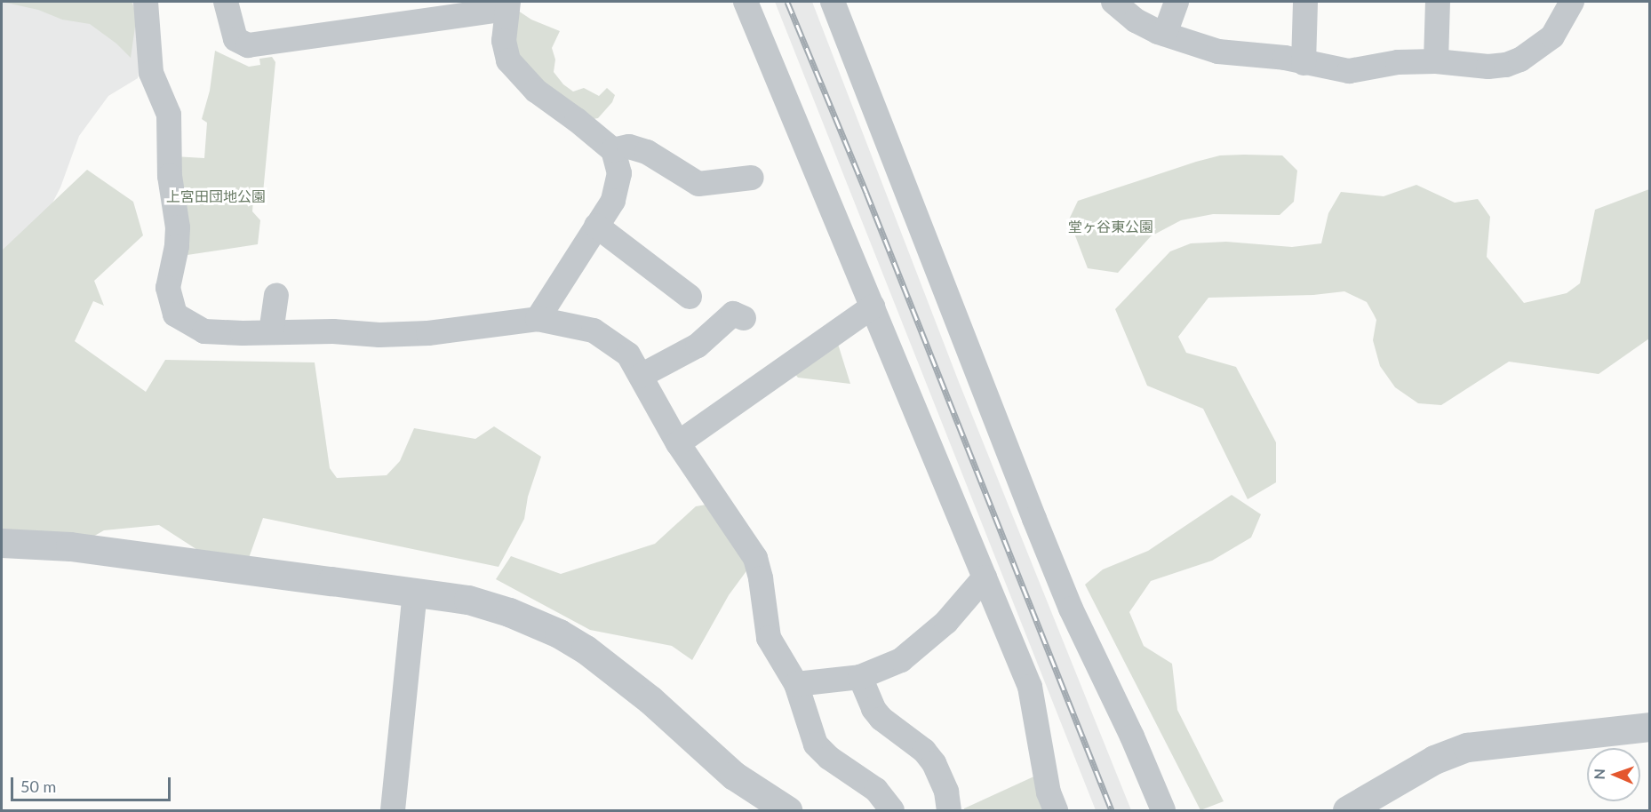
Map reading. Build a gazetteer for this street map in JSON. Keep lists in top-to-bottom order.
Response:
{
  "parks": ["上宮田団地公園", "堂ヶ谷東公園"],
  "scale_bar": "50 m",
  "north": "left"
}
